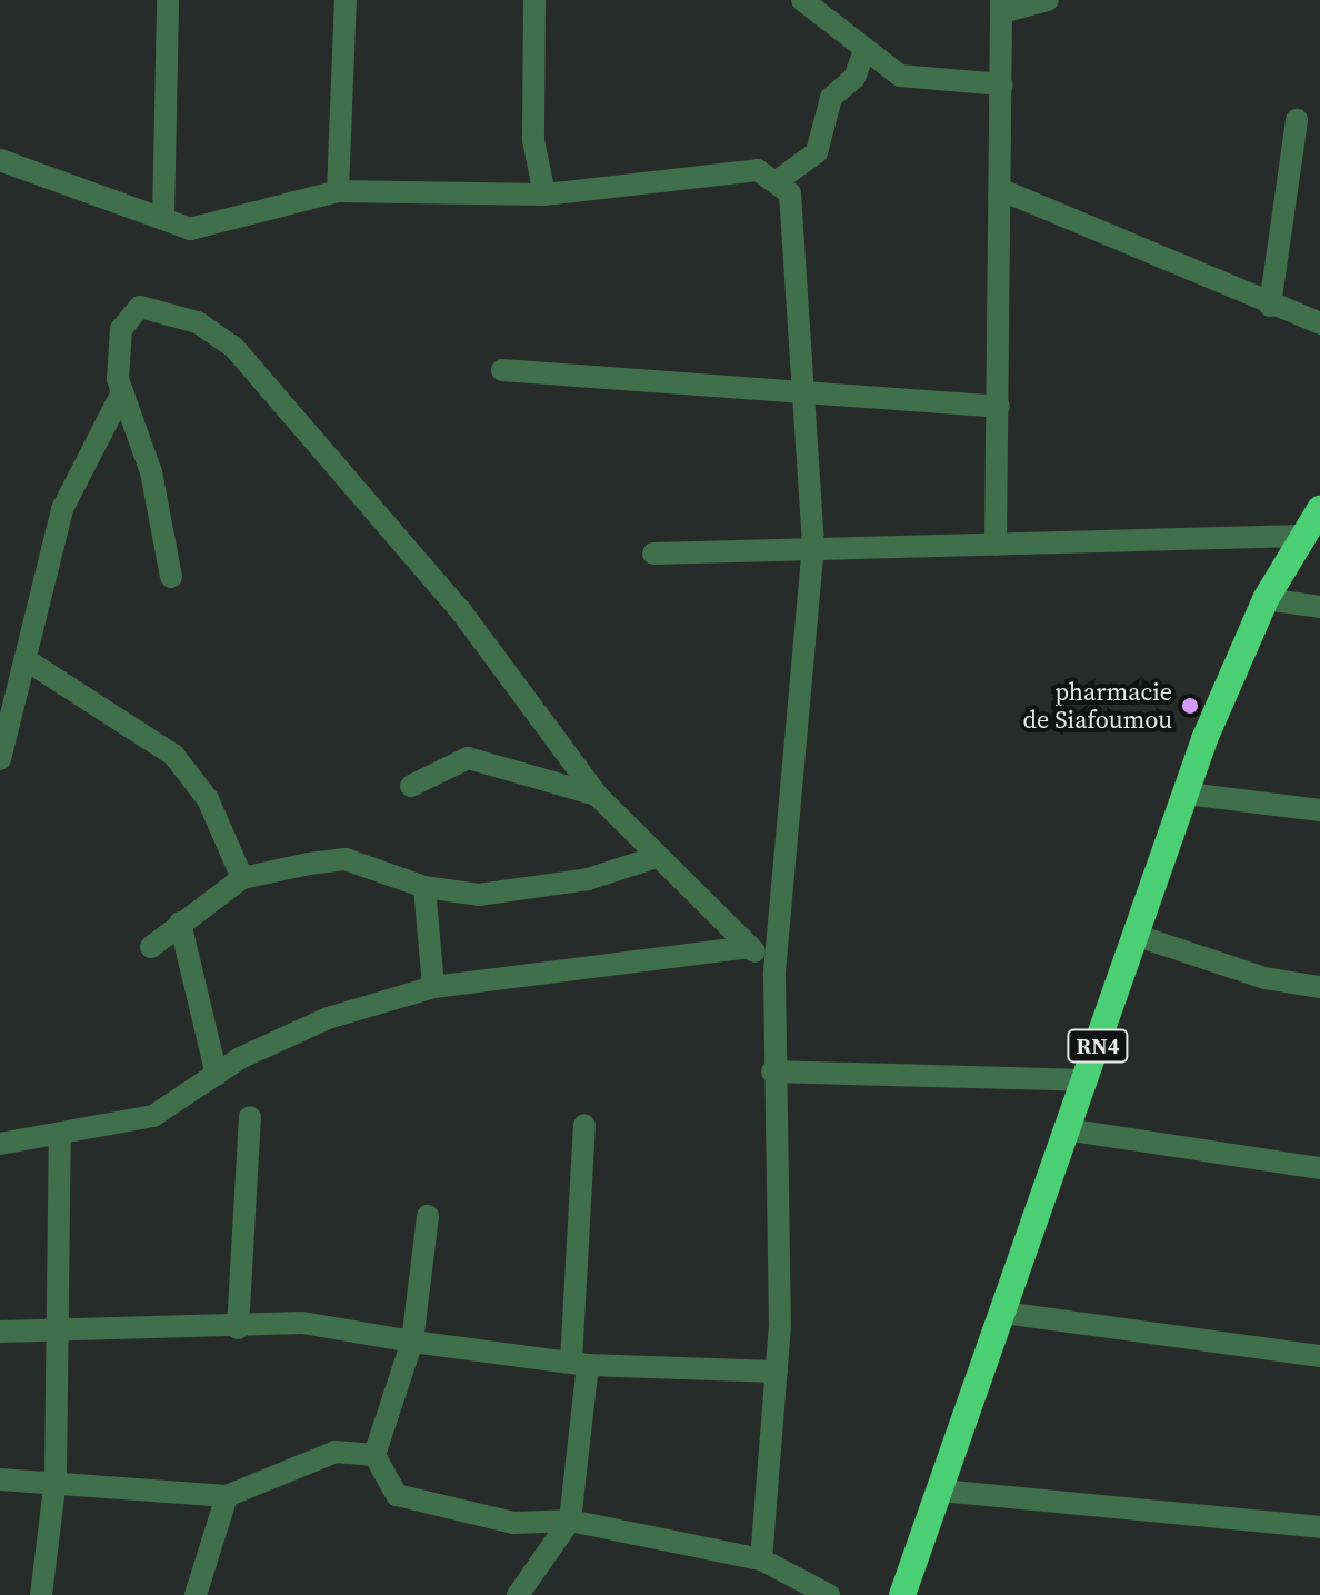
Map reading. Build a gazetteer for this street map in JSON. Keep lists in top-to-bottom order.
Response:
{
  "streets": {
    "highway": ["RN4"]
  },
  "places": ["pharmacie de Siafoumou"]
}
